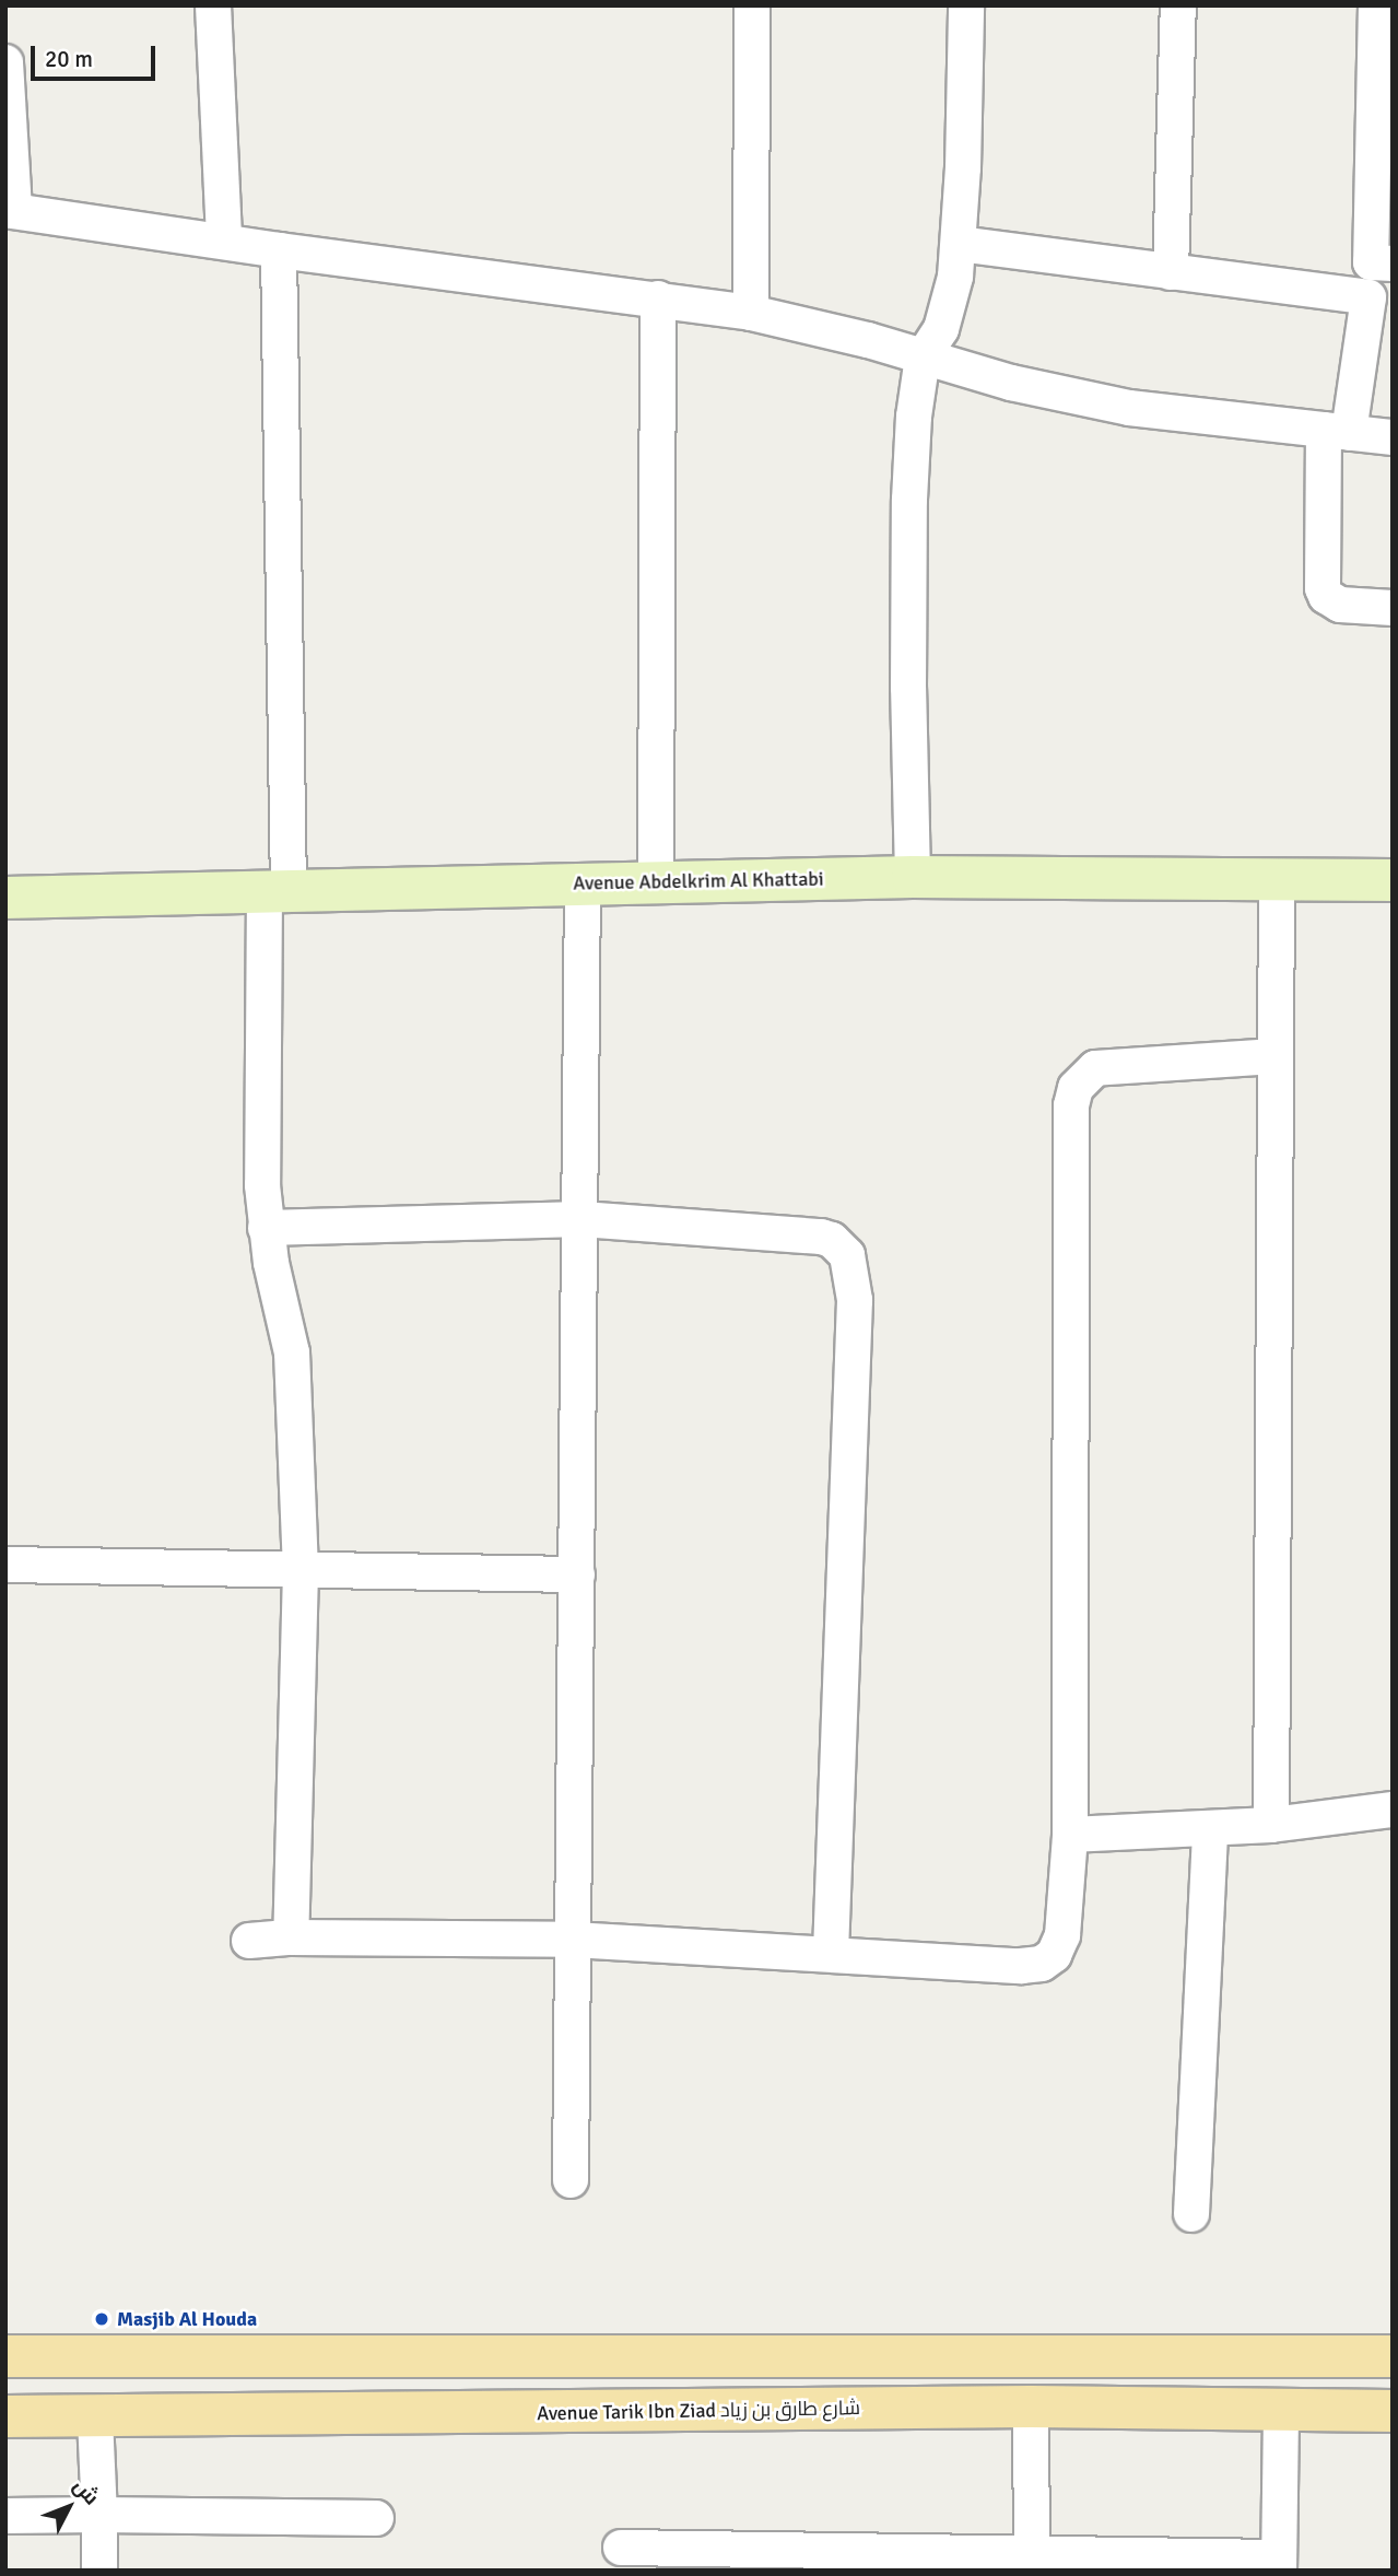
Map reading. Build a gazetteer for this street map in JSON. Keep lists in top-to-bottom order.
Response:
{
  "streets": {
    "main road": ["Avenue Abdelkrim Al Khattabi", "Avenue Tarik Ibn Ziad شارع طارق بن زياد"]
  },
  "places": ["Masjib Al Houda"],
  "scale_bar": "20 m",
  "north": "top right"
}
